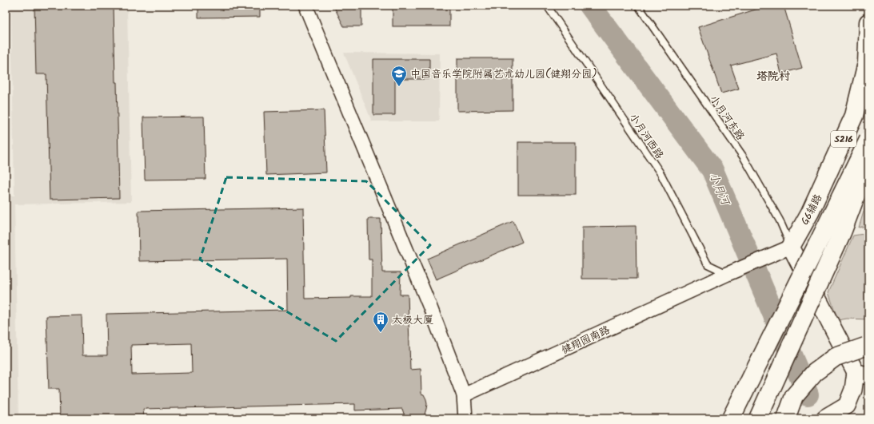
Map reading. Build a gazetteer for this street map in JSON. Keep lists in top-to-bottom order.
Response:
{
  "streets": {
    "main road": ["S216", "G6辅路"],
    "street": ["健翔园南路"],
    "lane": ["小月河东路", "小月河西路"]
  },
  "crossings": [
    ["小月河东路", "G6辅路"],
    ["小月河东路", "健翔园南路"],
    ["小月河西路", "健翔园南路"],
    ["G6辅路", "健翔园南路"]
  ],
  "districts": ["塔院村"],
  "water": ["小月河"],
  "places": {
    "school or university": ["中国音乐学院附属艺术幼儿园(健翔分园)"],
    "building": ["太极大厦"]
  }
}
